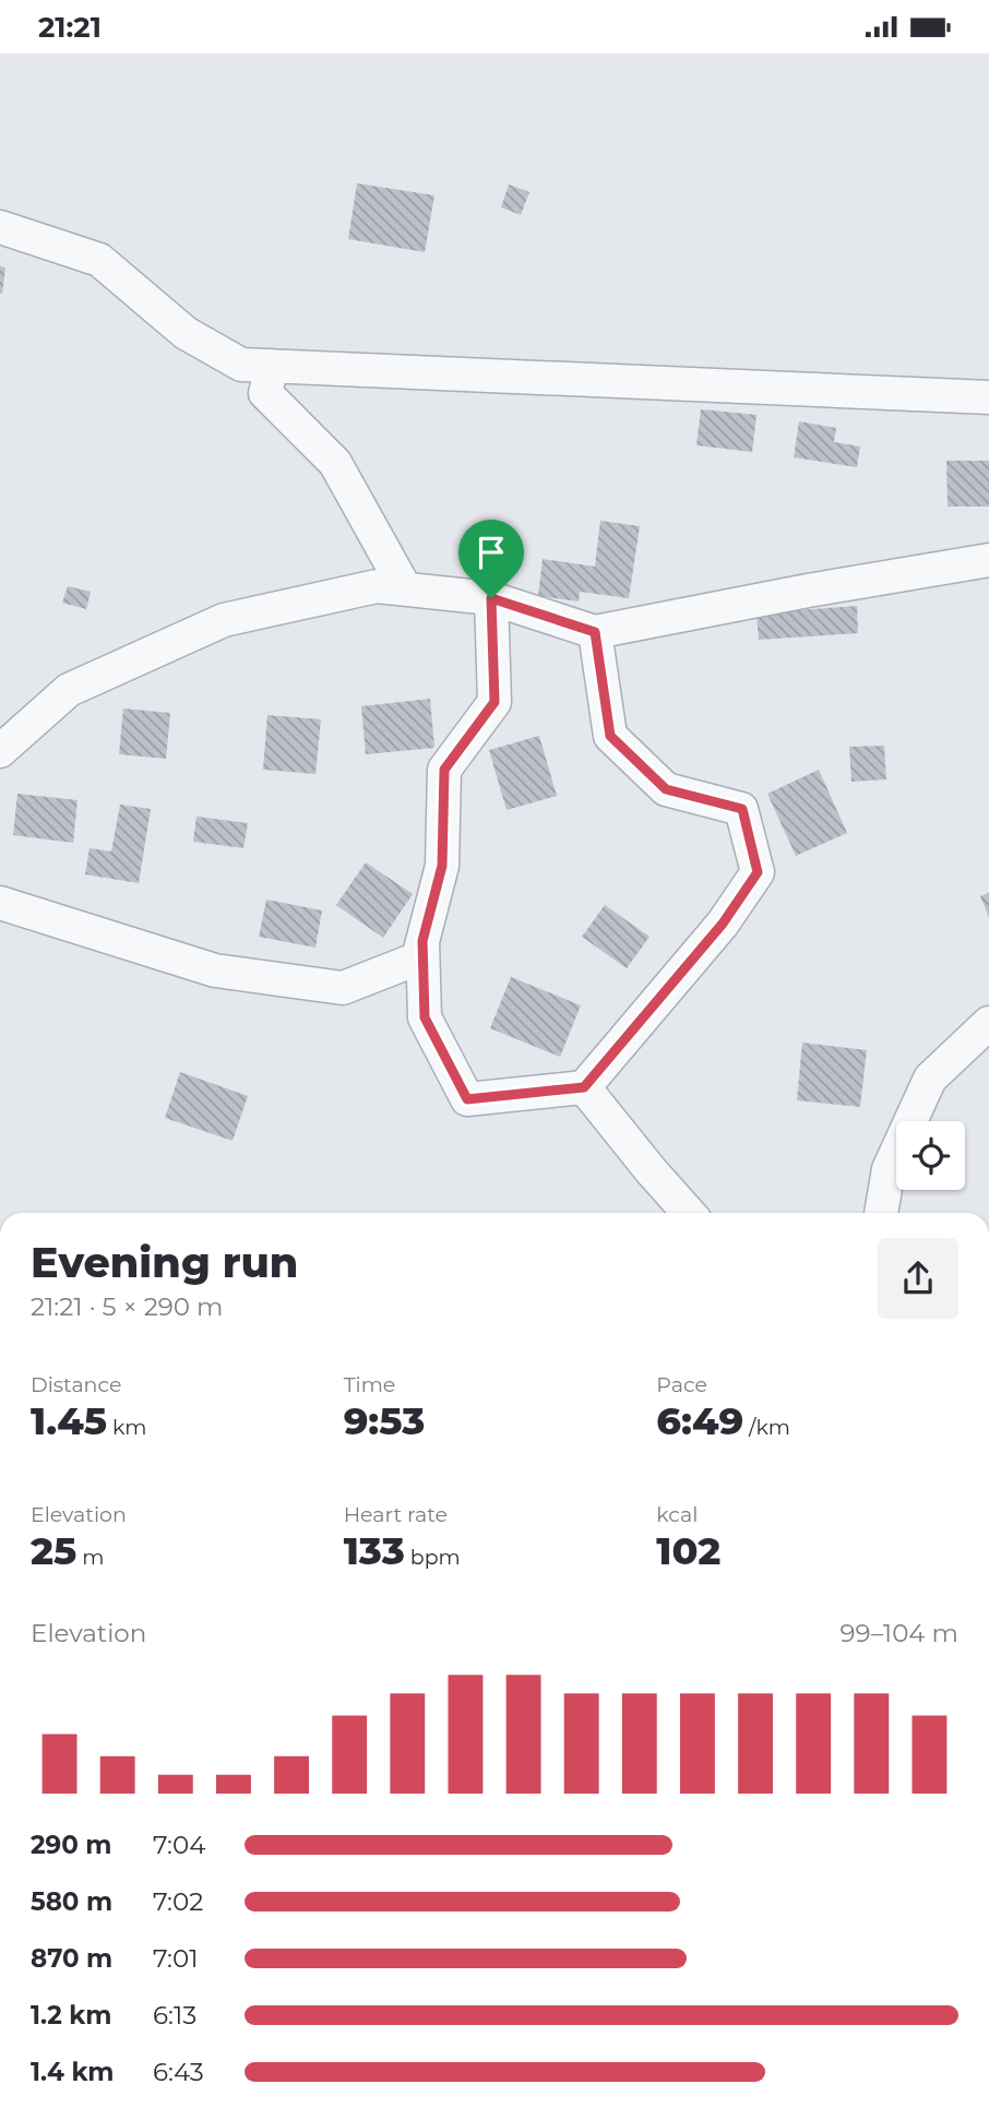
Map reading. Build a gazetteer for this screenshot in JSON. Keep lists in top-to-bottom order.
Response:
{
  "page": {
    "status": "21:21",
    "heading": ["Evening run", "21:21 · 5 × 290 m"],
    "stats": [
      ["Distance", "1.45 km"],
      ["Time", "9:53"],
      ["Pace", "6:49 /km"],
      ["Elevation", "25 m"],
      ["Heart rate", "133 bpm"],
      ["kcal", "102"]
    ],
    "chart": ["Elevation", "99–104 m"],
    "list": [
      {
        "name": "290 m",
        "note": "7:04"
      },
      {
        "name": "580 m",
        "note": "7:02"
      },
      {
        "name": "870 m",
        "note": "7:01"
      },
      {
        "name": "1.2 km",
        "note": "6:13"
      },
      {
        "name": "1.4 km",
        "note": "6:43"
      }
    ]
  }
}
